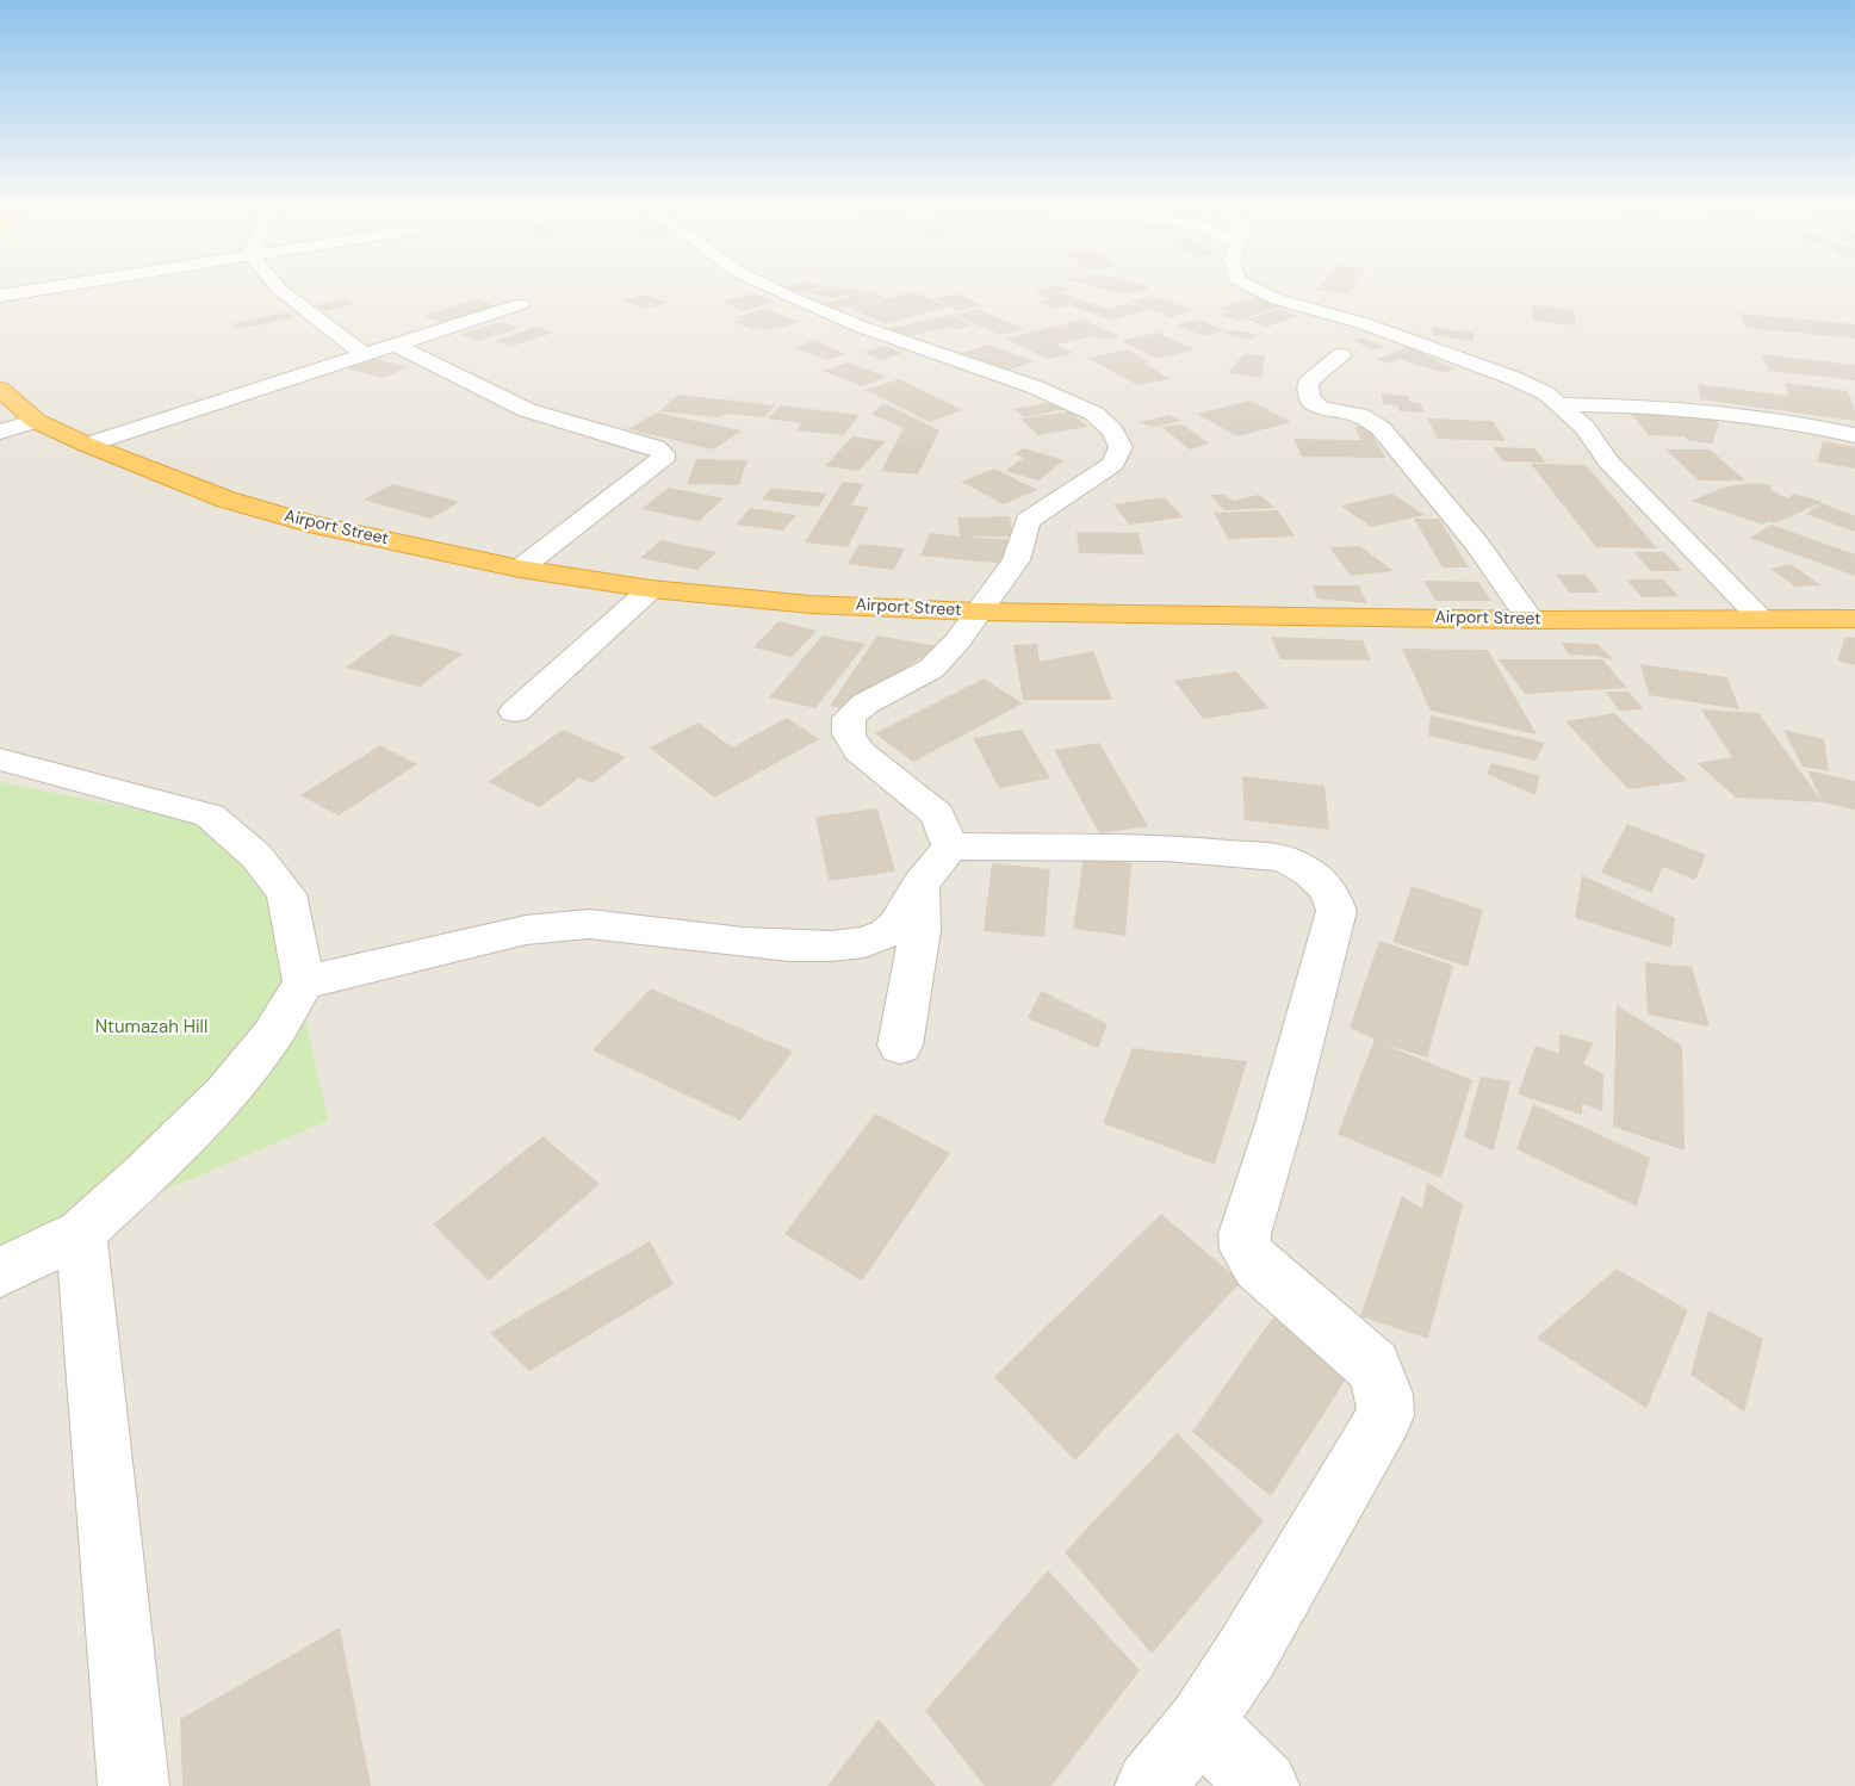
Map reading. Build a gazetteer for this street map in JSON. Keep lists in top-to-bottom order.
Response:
{
  "streets": {
    "highway": ["Airport Street"]
  },
  "parks": ["Ntumazah Hill"]
}
